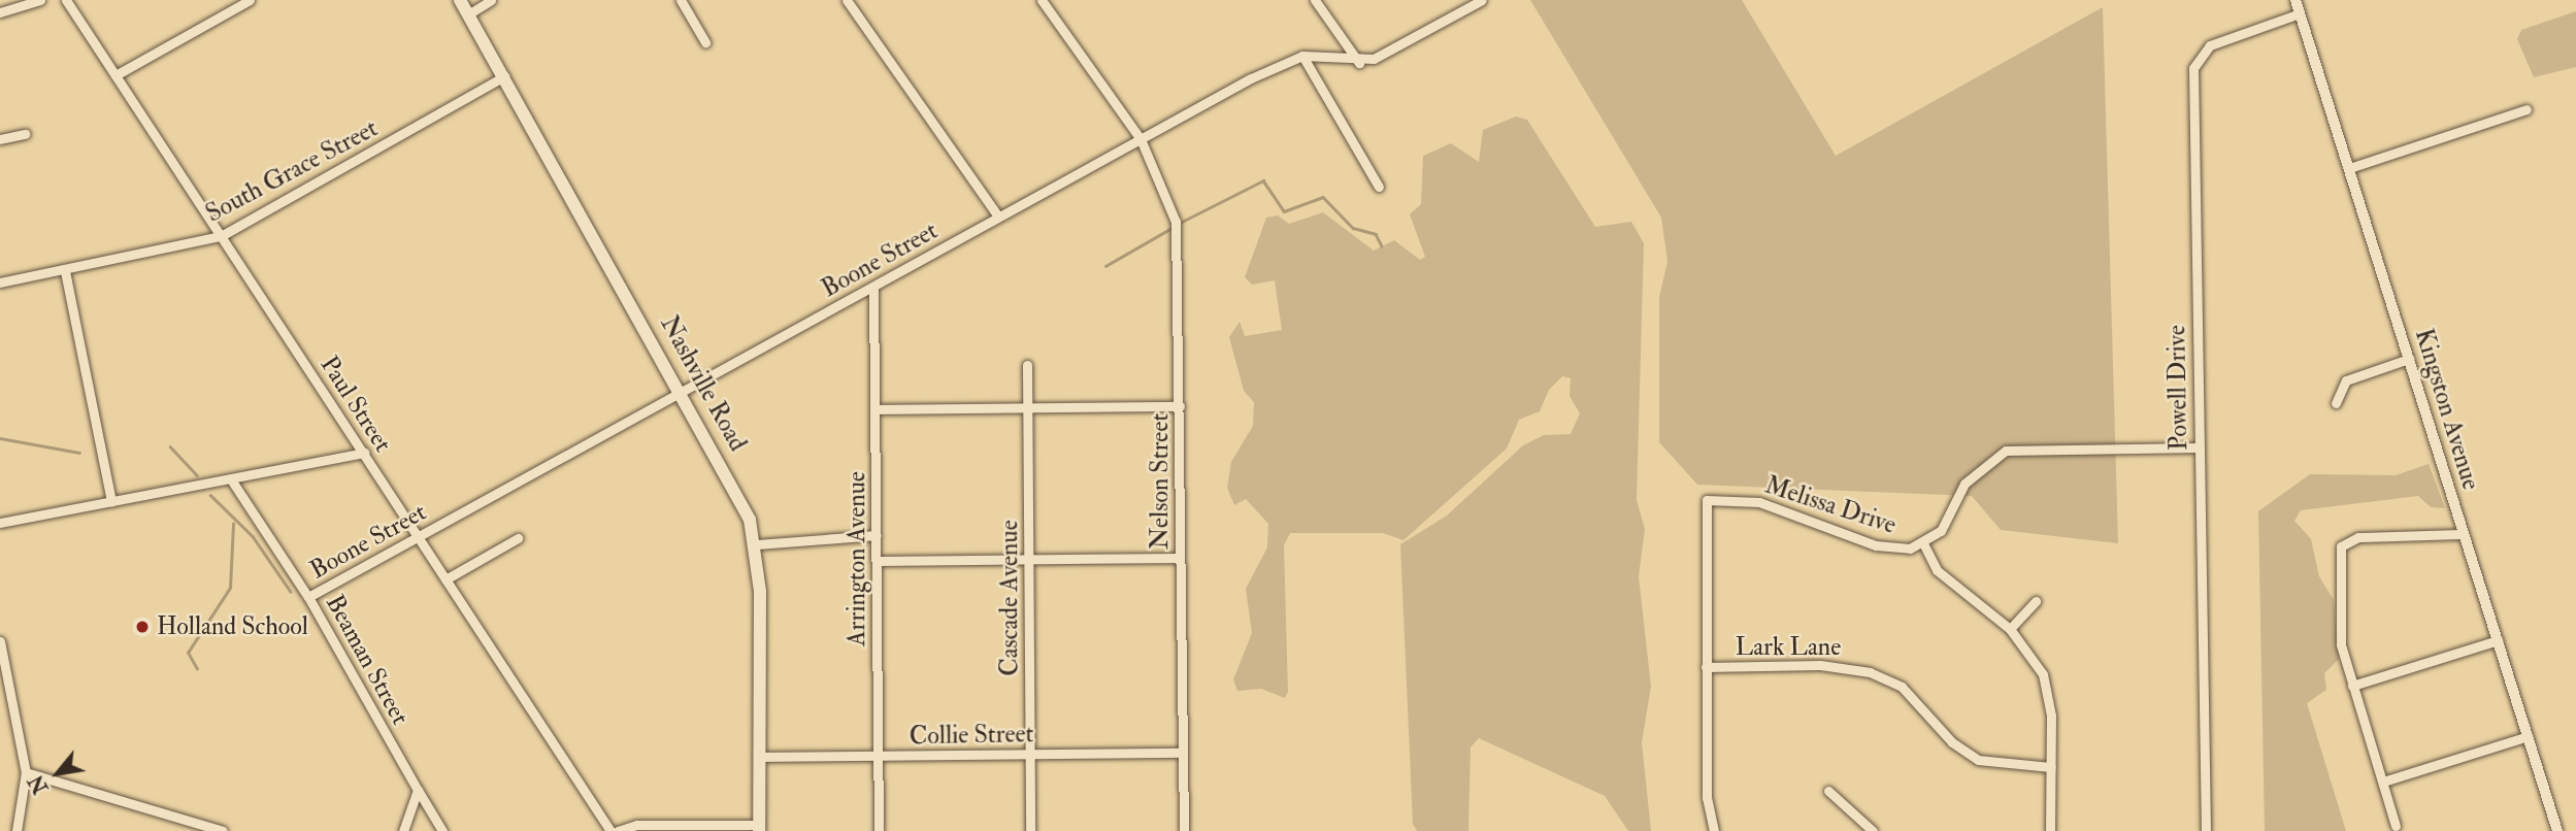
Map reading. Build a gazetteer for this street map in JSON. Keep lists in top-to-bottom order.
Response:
{
  "streets": {
    "main road": ["Nashville Road"],
    "street": [
      "South Grace Street",
      "Boone Street",
      "Powell Drive",
      "Paul Street",
      "Kingston Avenue",
      "Nelson Street",
      "Melissa Drive",
      "Arrington Avenue",
      "Cascade Avenue",
      "Lark Lane",
      "Beaman Street",
      "Collie Street"
    ]
  },
  "crossings": [
    ["South Grace Street", "Nashville Road"],
    ["South Grace Street", "Paul Street"],
    ["Boone Street", "Nashville Road"],
    ["Boone Street", "Paul Street"],
    ["Boone Street", "Nelson Street"],
    ["Boone Street", "Arrington Avenue"],
    ["Boone Street", "Beaman Street"],
    ["Nashville Road", "Collie Street"],
    ["Powell Drive", "Kingston Avenue"],
    ["Powell Drive", "Melissa Drive"],
    ["Nelson Street", "Collie Street"],
    ["Melissa Drive", "Lark Lane"],
    ["Arrington Avenue", "Collie Street"],
    ["Cascade Avenue", "Collie Street"]
  ],
  "places": ["Holland School"],
  "north": "bottom left"
}
